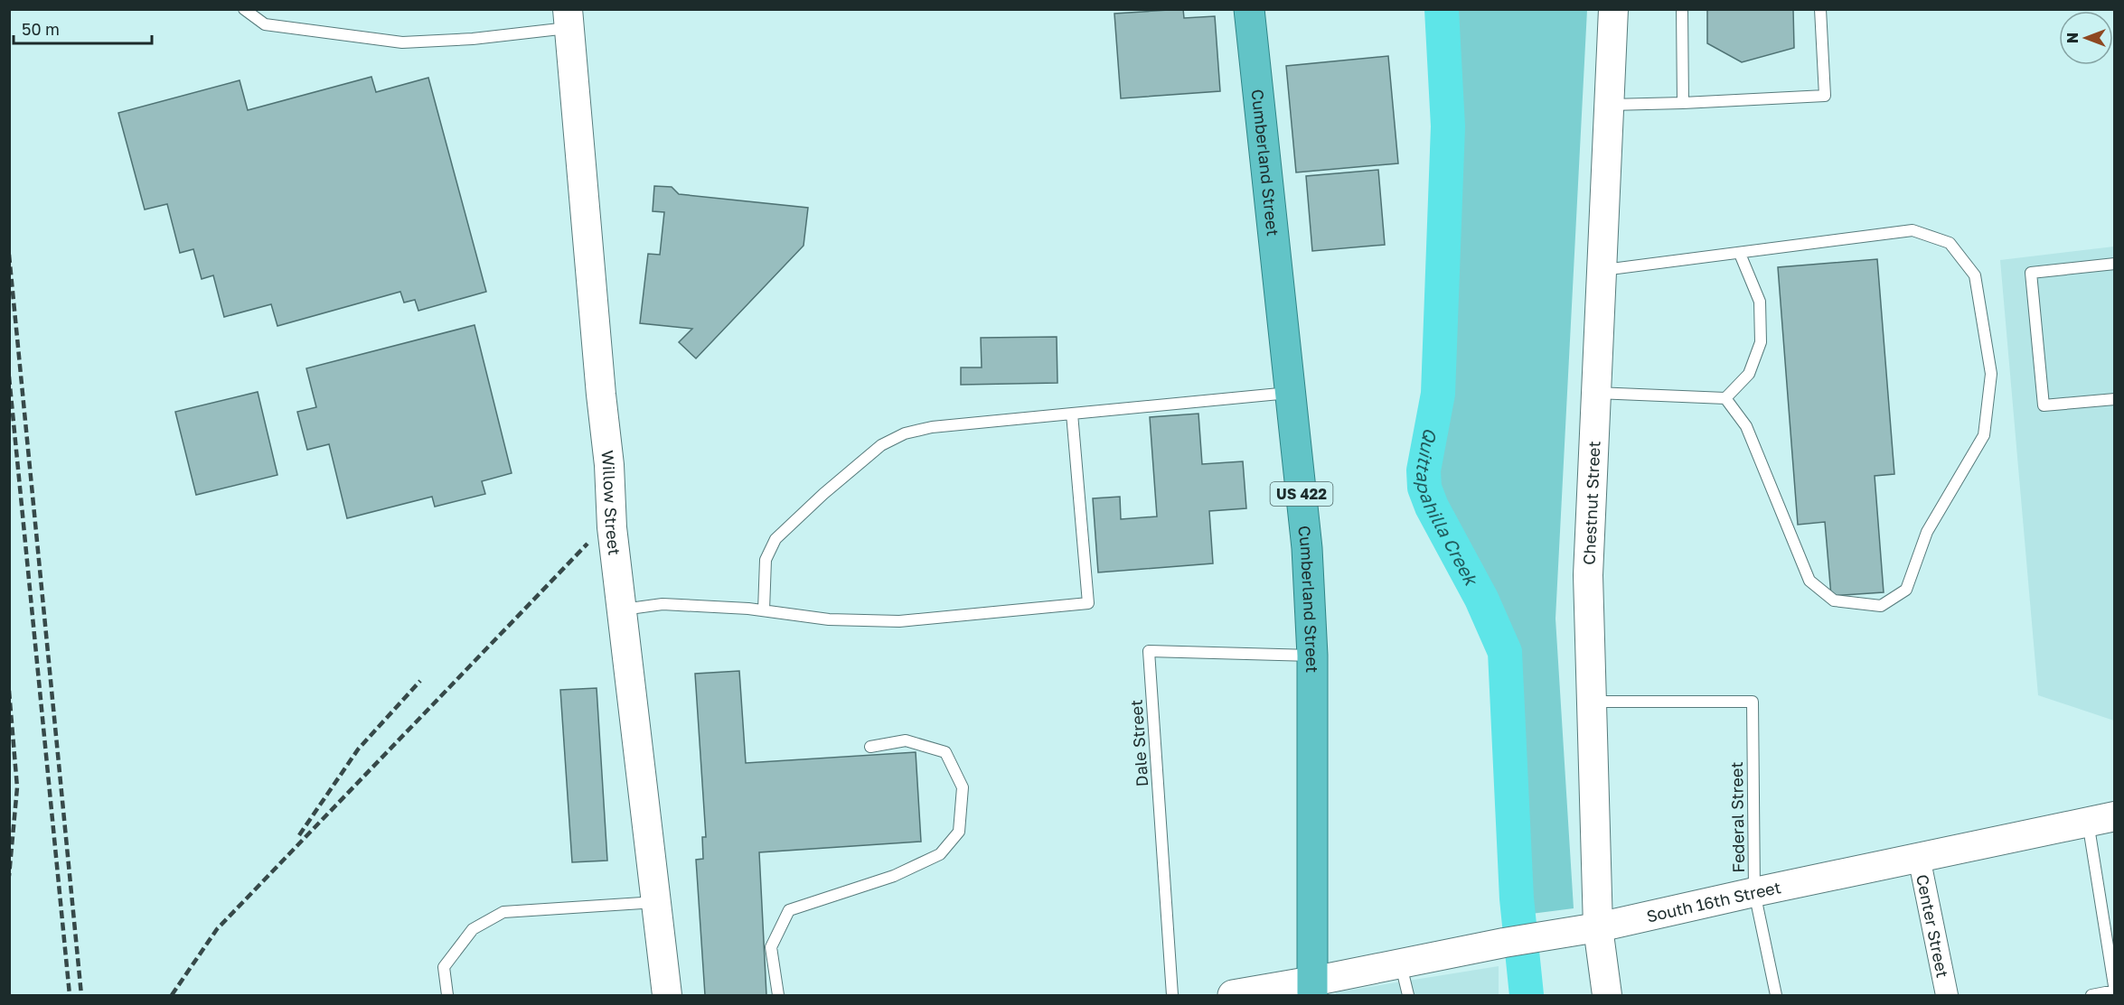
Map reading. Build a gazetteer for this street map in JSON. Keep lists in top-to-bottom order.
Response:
{
  "streets": {
    "highway": ["Cumberland Street", "US 422"],
    "street": [
      "Willow Street",
      "Chestnut Street",
      "South 16th Street",
      "Center Street"
    ],
    "lane": ["Dale Street", "Federal Street"]
  },
  "crossings": [
    ["Cumberland Street", "Dale Street"],
    ["Cumberland Street", "South 16th Street"],
    ["Chestnut Street", "Federal Street"],
    ["Chestnut Street", "South 16th Street"],
    ["Federal Street", "South 16th Street"],
    ["South 16th Street", "Center Street"]
  ],
  "water": ["Quittapahilla Creek"],
  "scale_bar": "50 m",
  "north": "left"
}
